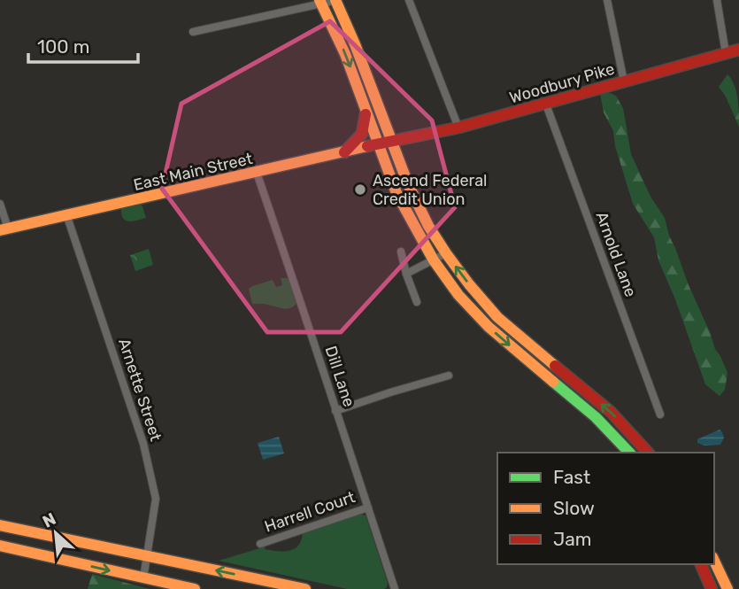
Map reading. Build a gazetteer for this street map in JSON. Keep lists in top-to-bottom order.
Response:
{
  "streets": {
    "main road": ["Woodbury Pike", "East Main Street"],
    "street": [
      "Arnold Lane",
      "Dill Lane",
      "Arnette Street",
      "Harrell Court"
    ]
  },
  "crossings": [
    ["Woodbury Pike", "East Main Street"],
    ["Woodbury Pike", "Arnold Lane"],
    ["East Main Street", "Dill Lane"],
    ["East Main Street", "Arnette Street"],
    ["Dill Lane", "Harrell Court"]
  ],
  "places": ["Ascend Federal Credit Union"],
  "legend": ["Fast", "Slow", "Jam"],
  "scale_bar": "100 m",
  "north": "top left"
}
